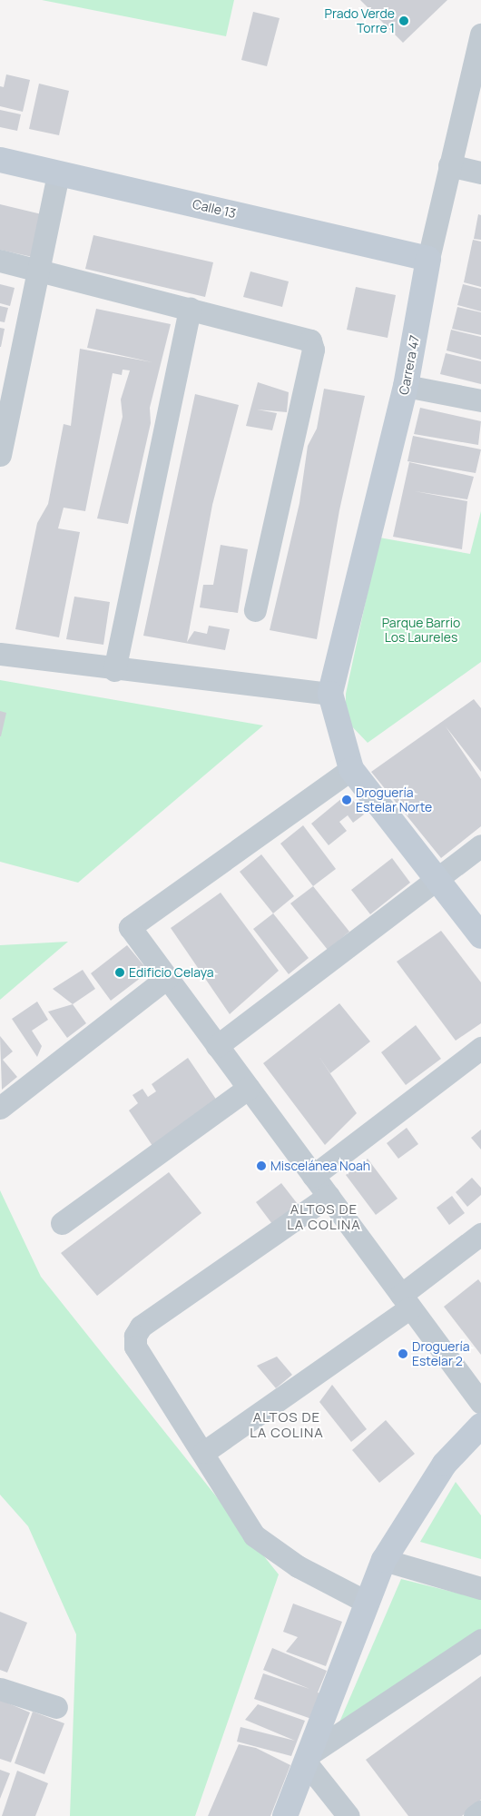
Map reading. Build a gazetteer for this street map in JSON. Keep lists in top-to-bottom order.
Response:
{
  "streets": {
    "street": ["Calle 13", "Carrera 47"]
  },
  "crossings": [
    ["Calle 13", "Carrera 47"]
  ],
  "districts": ["ALTOS DE LA COLINA", "ALTOS DE LA COLINA"],
  "parks": ["Parque Barrio Los Laureles"],
  "places": [
    "Prado Verde Torre 1",
    "Droguería Estelar Norte",
    "Edificio Celaya",
    "Miscelánea Noah",
    "Droguería Estelar 2"
  ]
}
